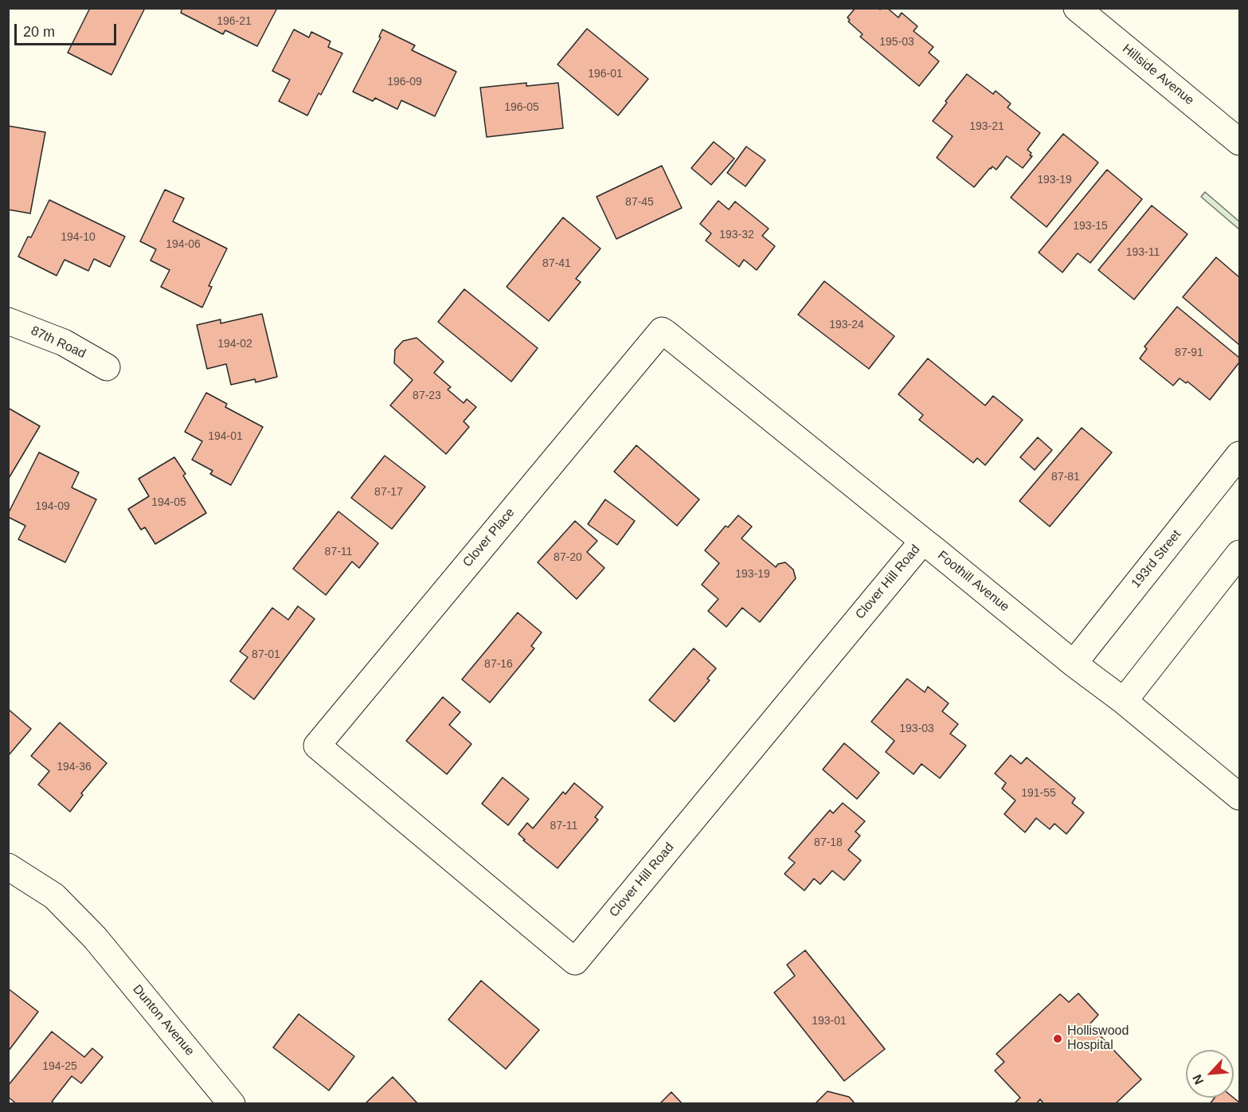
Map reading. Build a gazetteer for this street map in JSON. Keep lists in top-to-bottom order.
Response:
{
  "streets": {
    "street": [
      "Hillside Avenue",
      "87th Road",
      "Clover Place",
      "193rd Street",
      "Foothill Avenue",
      "Clover Hill Road",
      "Dunton Avenue"
    ]
  },
  "crossings": [
    ["Clover Place", "Foothill Avenue"],
    ["Clover Place", "Clover Hill Road"],
    ["193rd Street", "Foothill Avenue"],
    ["Foothill Avenue", "Clover Hill Road"]
  ],
  "places": ["Holliswood Hospital"],
  "house_numbers": [
    "196-21",
    "195-03",
    "196-01",
    "196-09",
    "196-05",
    "193-21",
    "193-19",
    "87-45",
    "193-15",
    "193-32",
    "194-10",
    "194-06",
    "193-11",
    "87-41",
    "193-24",
    "194-02",
    "87-91",
    "87-23",
    "194-01",
    "87-81",
    "87-17",
    "194-05",
    "194-09",
    "87-11",
    "87-20",
    "193-19",
    "87-01",
    "87-16",
    "193-03",
    "194-36",
    "191-55",
    "87-11",
    "87-18",
    "193-01",
    "194-25"
  ],
  "scale_bar": "20 m",
  "north": "bottom left"
}
